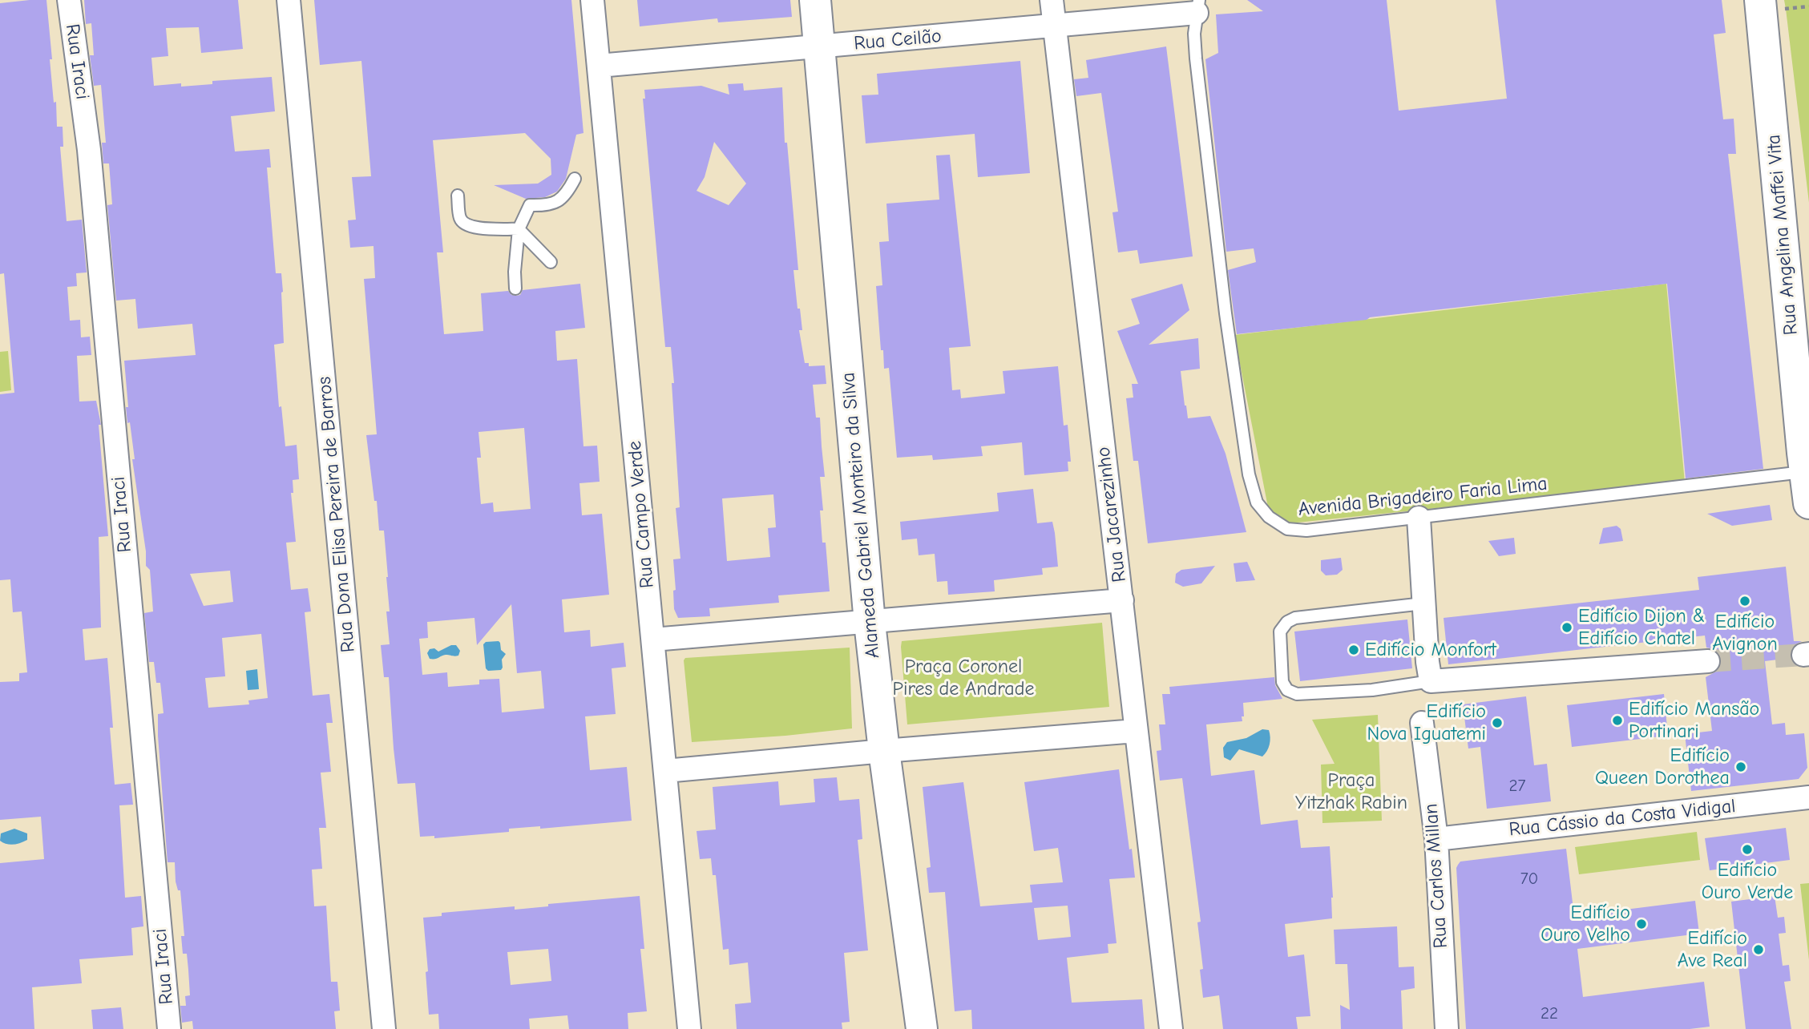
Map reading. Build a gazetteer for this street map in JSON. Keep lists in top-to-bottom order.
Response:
{
  "streets": {
    "street": [
      "Rua Ceilão",
      "Rua Iraci",
      "Rua Angelina Maffei Vita",
      "Rua Dona Elisa Pereira de Barros",
      "Rua Campo Verde",
      "Rua Jacarezinho",
      "Alameda Gabriel Monteiro da Silva",
      "Rua Cássio da Costa Vidigal",
      "Rua Carlos Millan"
    ],
    "lane": ["Avenida Brigadeiro Faria Lima"]
  },
  "crossings": [
    ["Rua Ceilão", "Avenida Brigadeiro Faria Lima"],
    ["Rua Ceilão", "Rua Campo Verde"],
    ["Rua Ceilão", "Rua Jacarezinho"],
    ["Rua Ceilão", "Alameda Gabriel Monteiro da Silva"],
    ["Rua Angelina Maffei Vita", "Avenida Brigadeiro Faria Lima"],
    ["Rua Cássio da Costa Vidigal", "Rua Carlos Millan"]
  ],
  "parks": ["Praça Coronel Pires de Andrade", "Praça Yitzhak Rabin"],
  "places": [
    "Edifício Avignon",
    "Edifício Dijon & Edifício Chatel",
    "Edifício Monfort",
    "Edifício Mansão Portinari",
    "Edifício Nova Iguatemi",
    "Edifício Queen Dorothea",
    "Edifício Ouro Verde",
    "Edifício Ouro Velho",
    "Edifício Ave Real"
  ],
  "house_numbers": ["27", "70", "22"]
}
